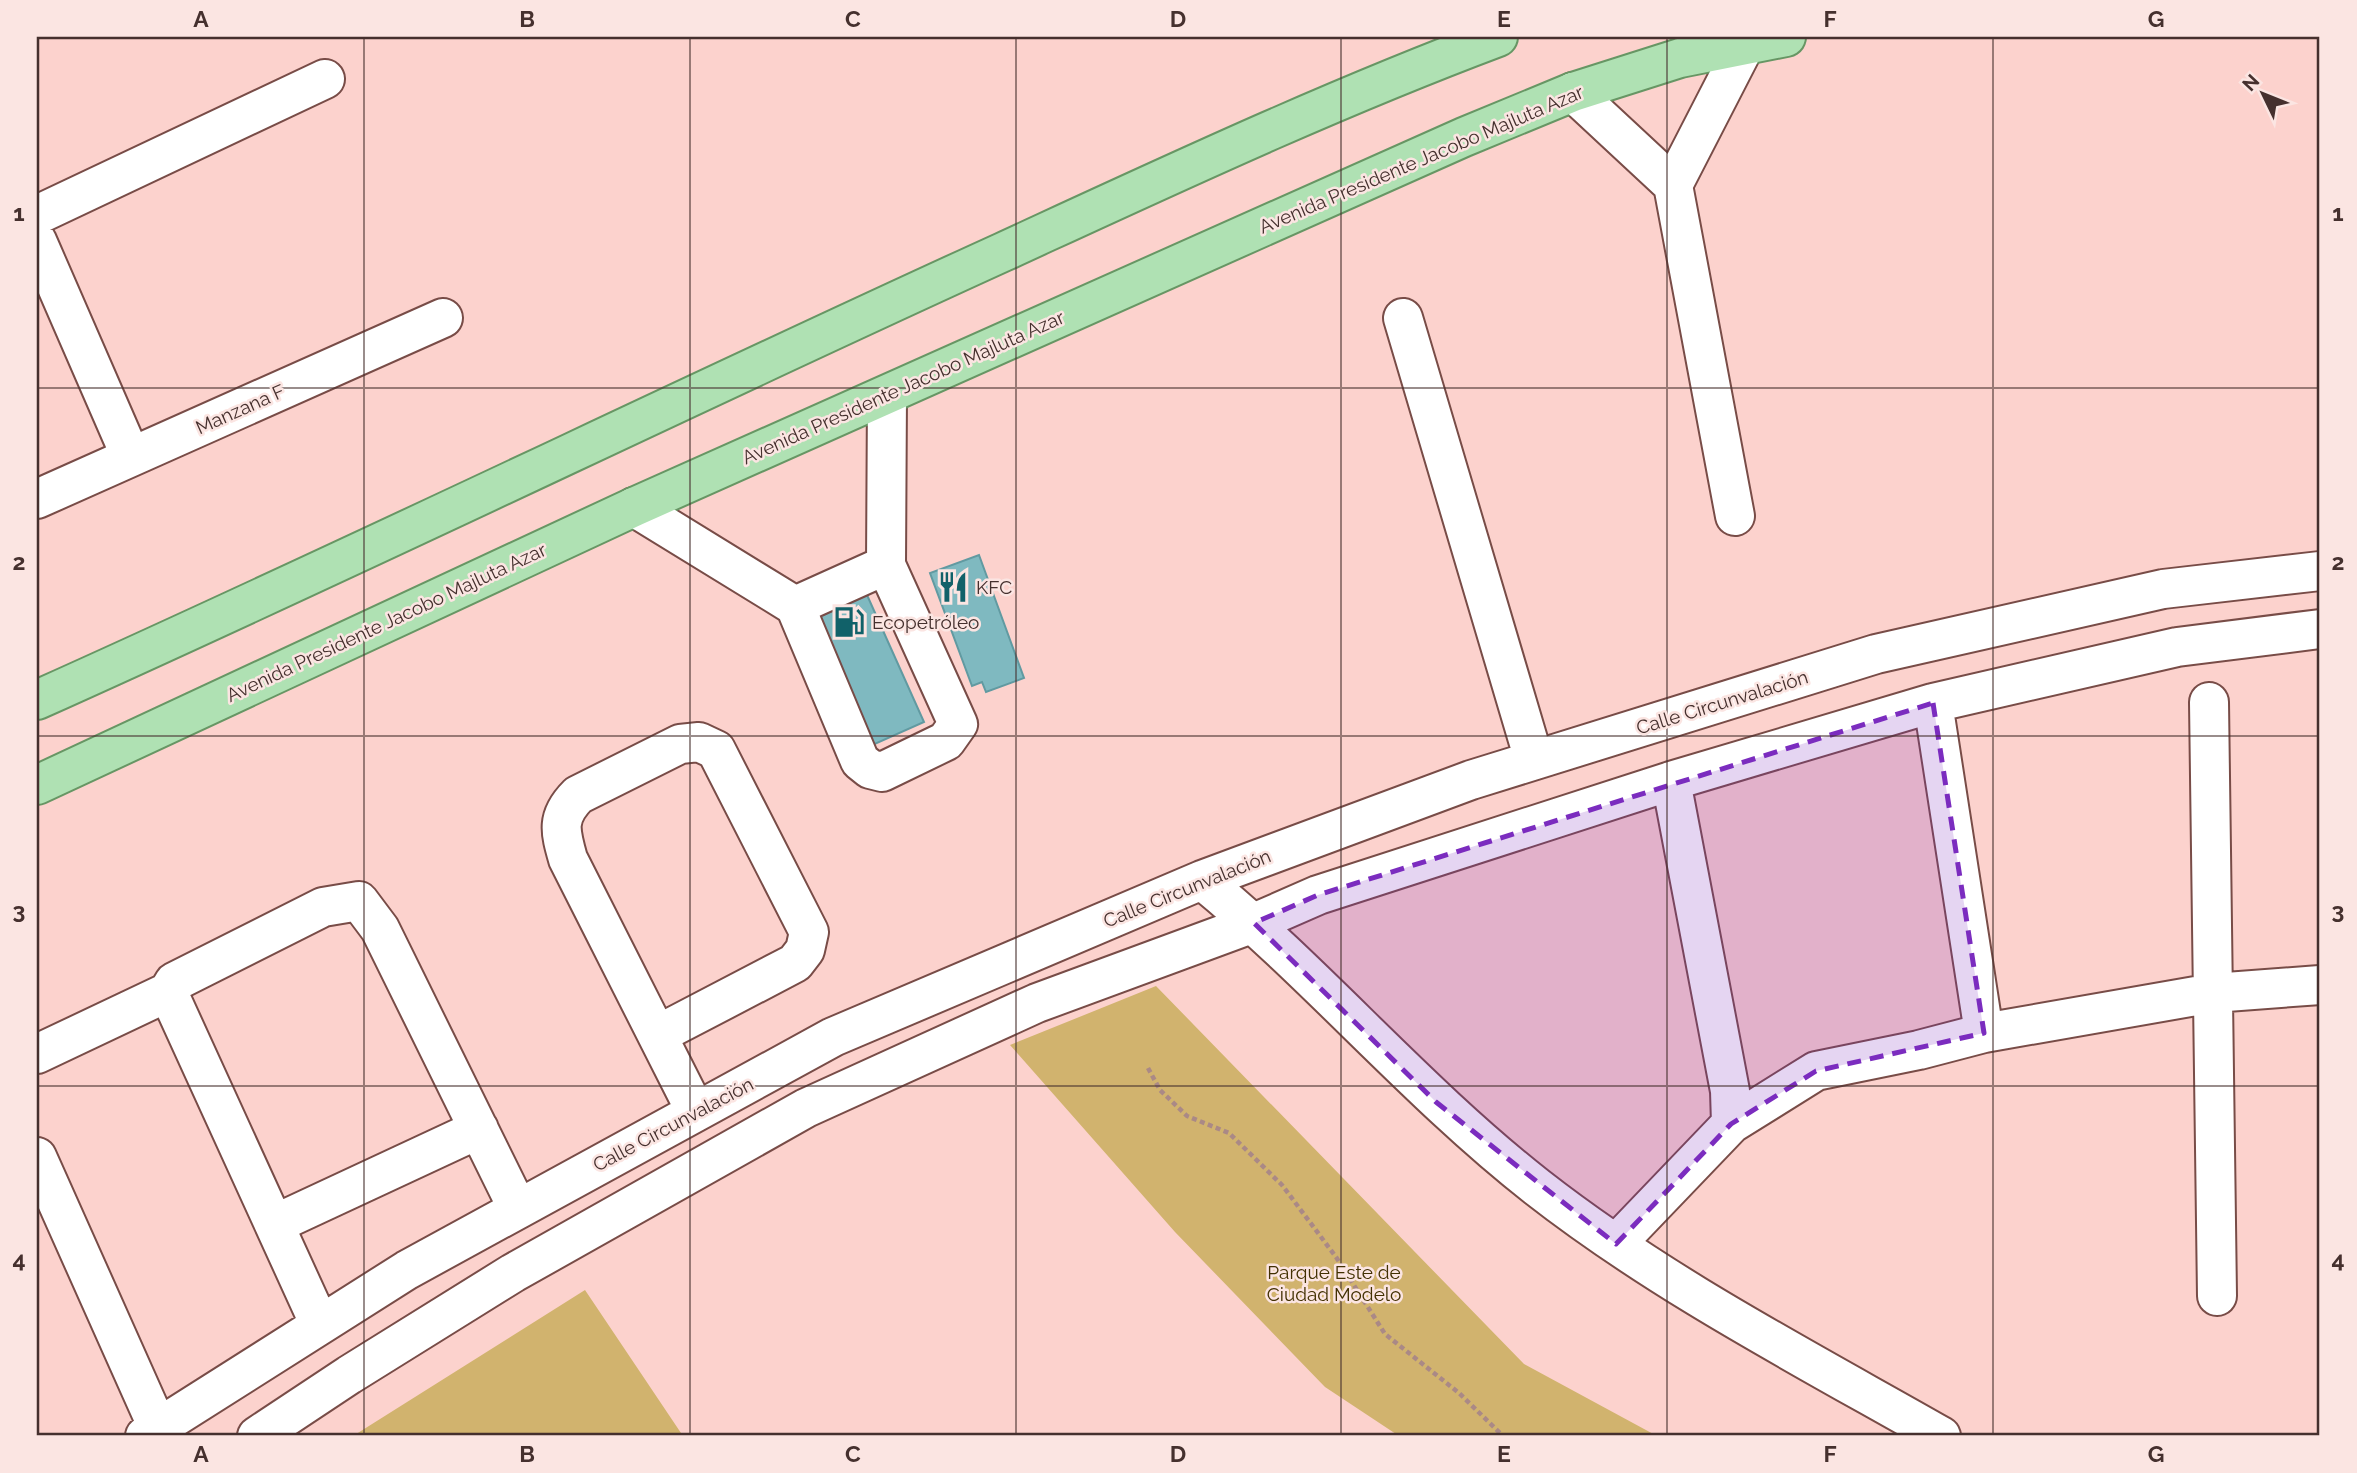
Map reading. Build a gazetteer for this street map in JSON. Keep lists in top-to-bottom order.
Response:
{
  "streets": {
    "main road": ["Avenida Presidente Jacobo Majluta Azar"],
    "street": ["Manzana F", "Calle Circunvalación"]
  },
  "parks": ["Parque Este de Ciudad Modelo"],
  "places": {
    "restaurant": ["KFC"],
    "fuel station": ["Ecopetróleo"]
  },
  "north": "top left",
  "grid": {
    "columns": [
      "A",
      "B",
      "C",
      "D",
      "E",
      "F",
      "G"
    ],
    "rows": [
      "1",
      "2",
      "3",
      "4"
    ]
  }
}
